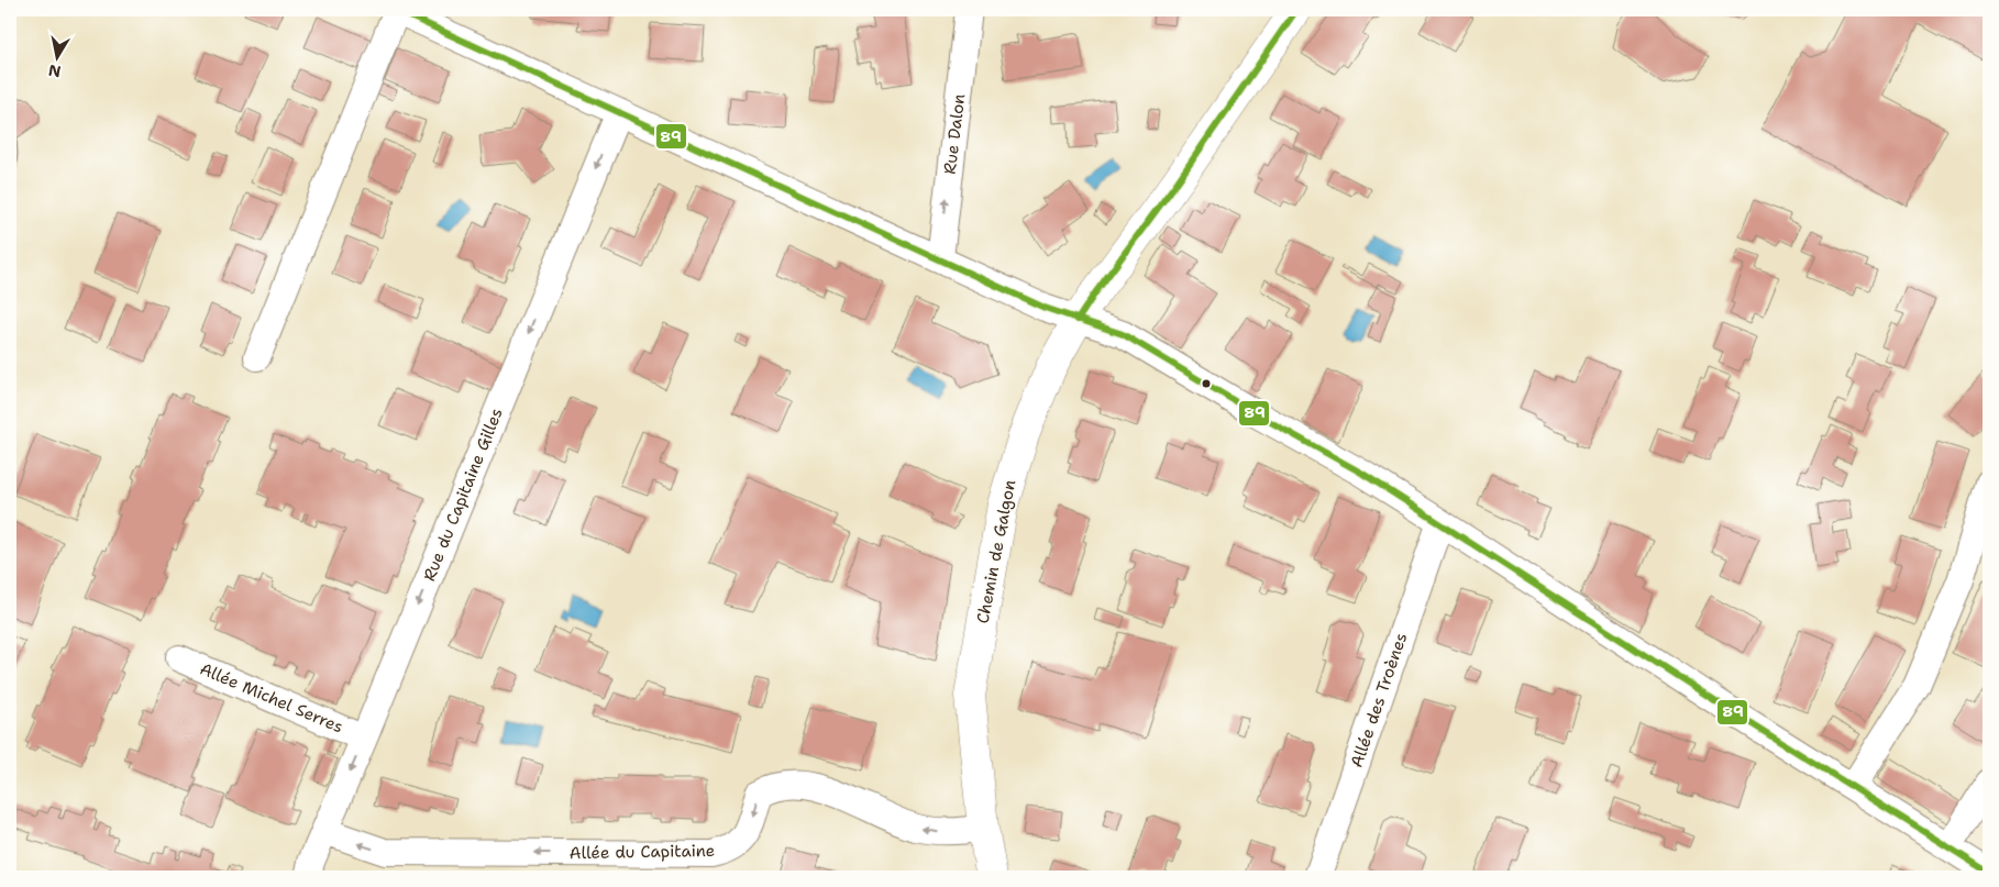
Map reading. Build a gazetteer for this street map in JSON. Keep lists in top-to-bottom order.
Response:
{
  "streets": {
    "main road": ["Chemin de Galgon"],
    "street": [
      "Rue Dalon",
      "Rue du Capitaine Gilles",
      "Allée Michel Serres",
      "Allée des Troènes",
      "Allée du Capitaine"
    ]
  },
  "crossings": [
    ["Rue du Capitaine Gilles", "Allée Michel Serres"],
    ["Rue du Capitaine Gilles", "Allée du Capitaine"],
    ["Chemin de Galgon", "Allée du Capitaine"]
  ],
  "one_way": ["Rue Dalon", "Rue du Capitaine Gilles", "Allée du Capitaine"],
  "lines": ["transit line 89"],
  "north": "bottom"
}
